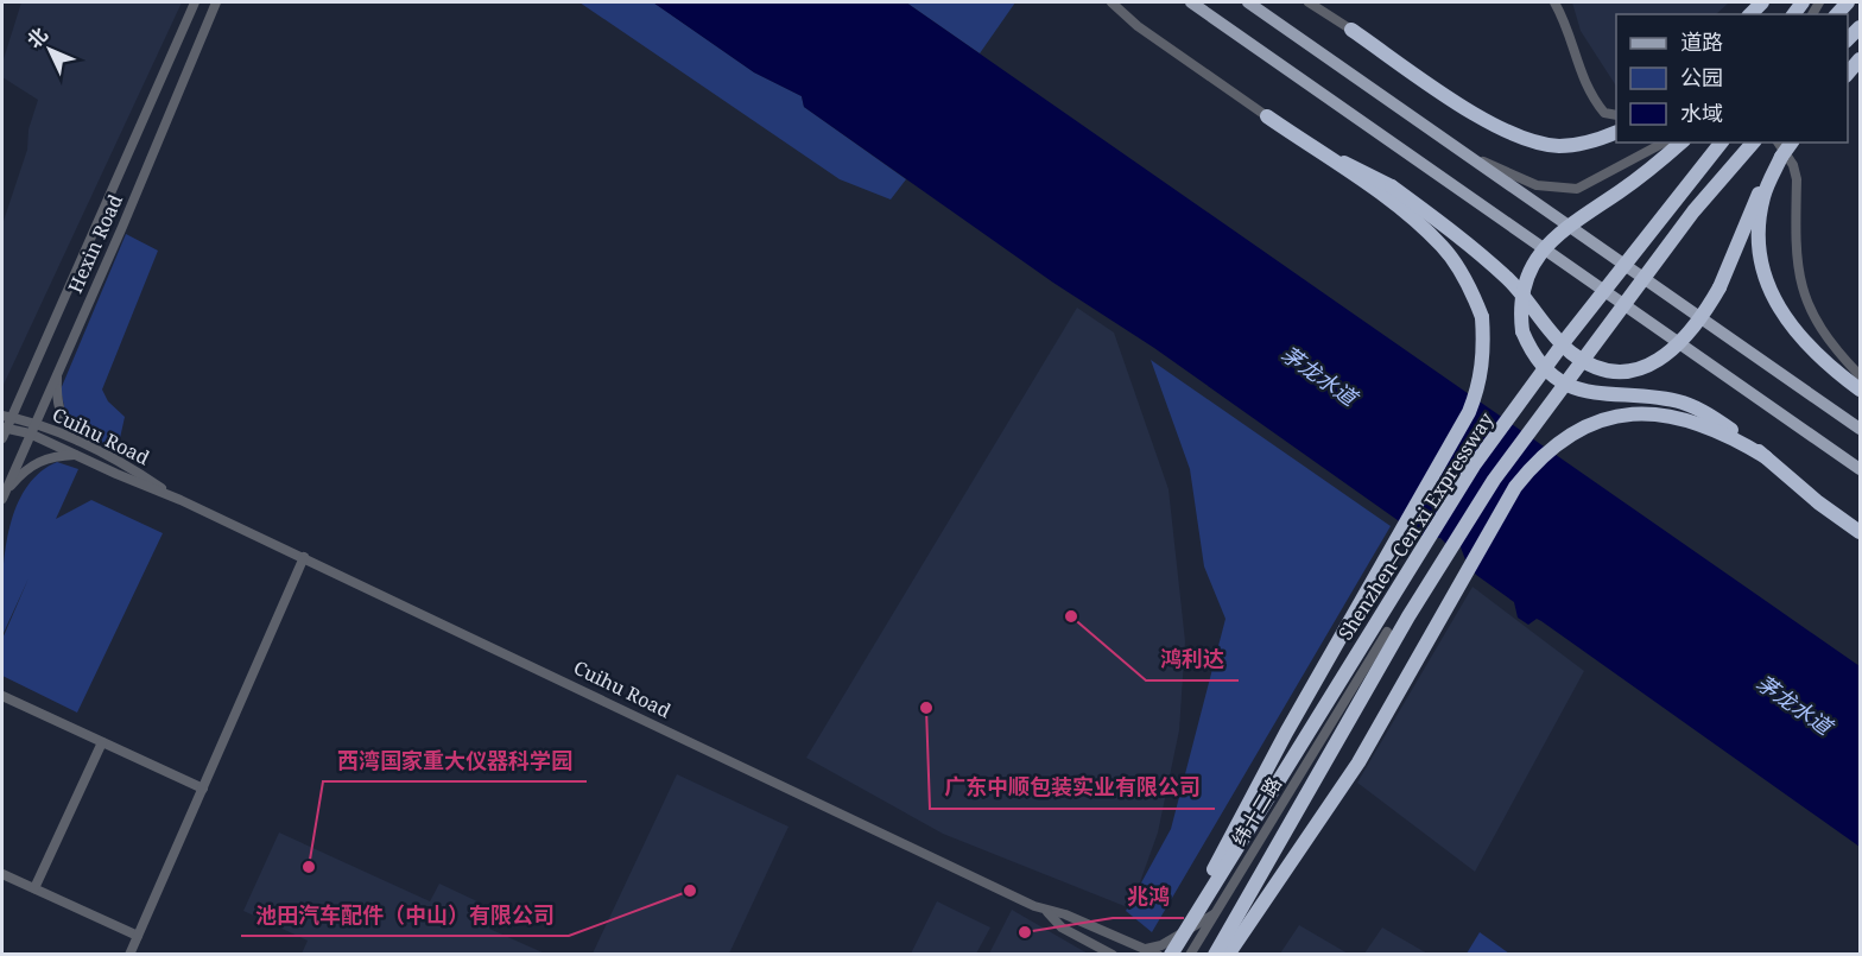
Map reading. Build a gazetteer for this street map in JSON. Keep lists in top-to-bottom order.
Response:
{
  "streets": {
    "highway": ["Shenzhen–Cen'xi Expressway"],
    "street": ["Hexin Road", "Cuihu Road", "纬十二路"]
  },
  "crossings": [
    ["Hexin Road", "Cuihu Road"]
  ],
  "water": ["茅龙水道"],
  "places": [
    "鸿利达",
    "广东中顺包装实业有限公司",
    "西湾国家重大仪器科学园",
    "池田汽车配件（中山）有限公司",
    "兆鸿"
  ],
  "legend": ["道路", "公园", "水域"],
  "north": "top left"
}
